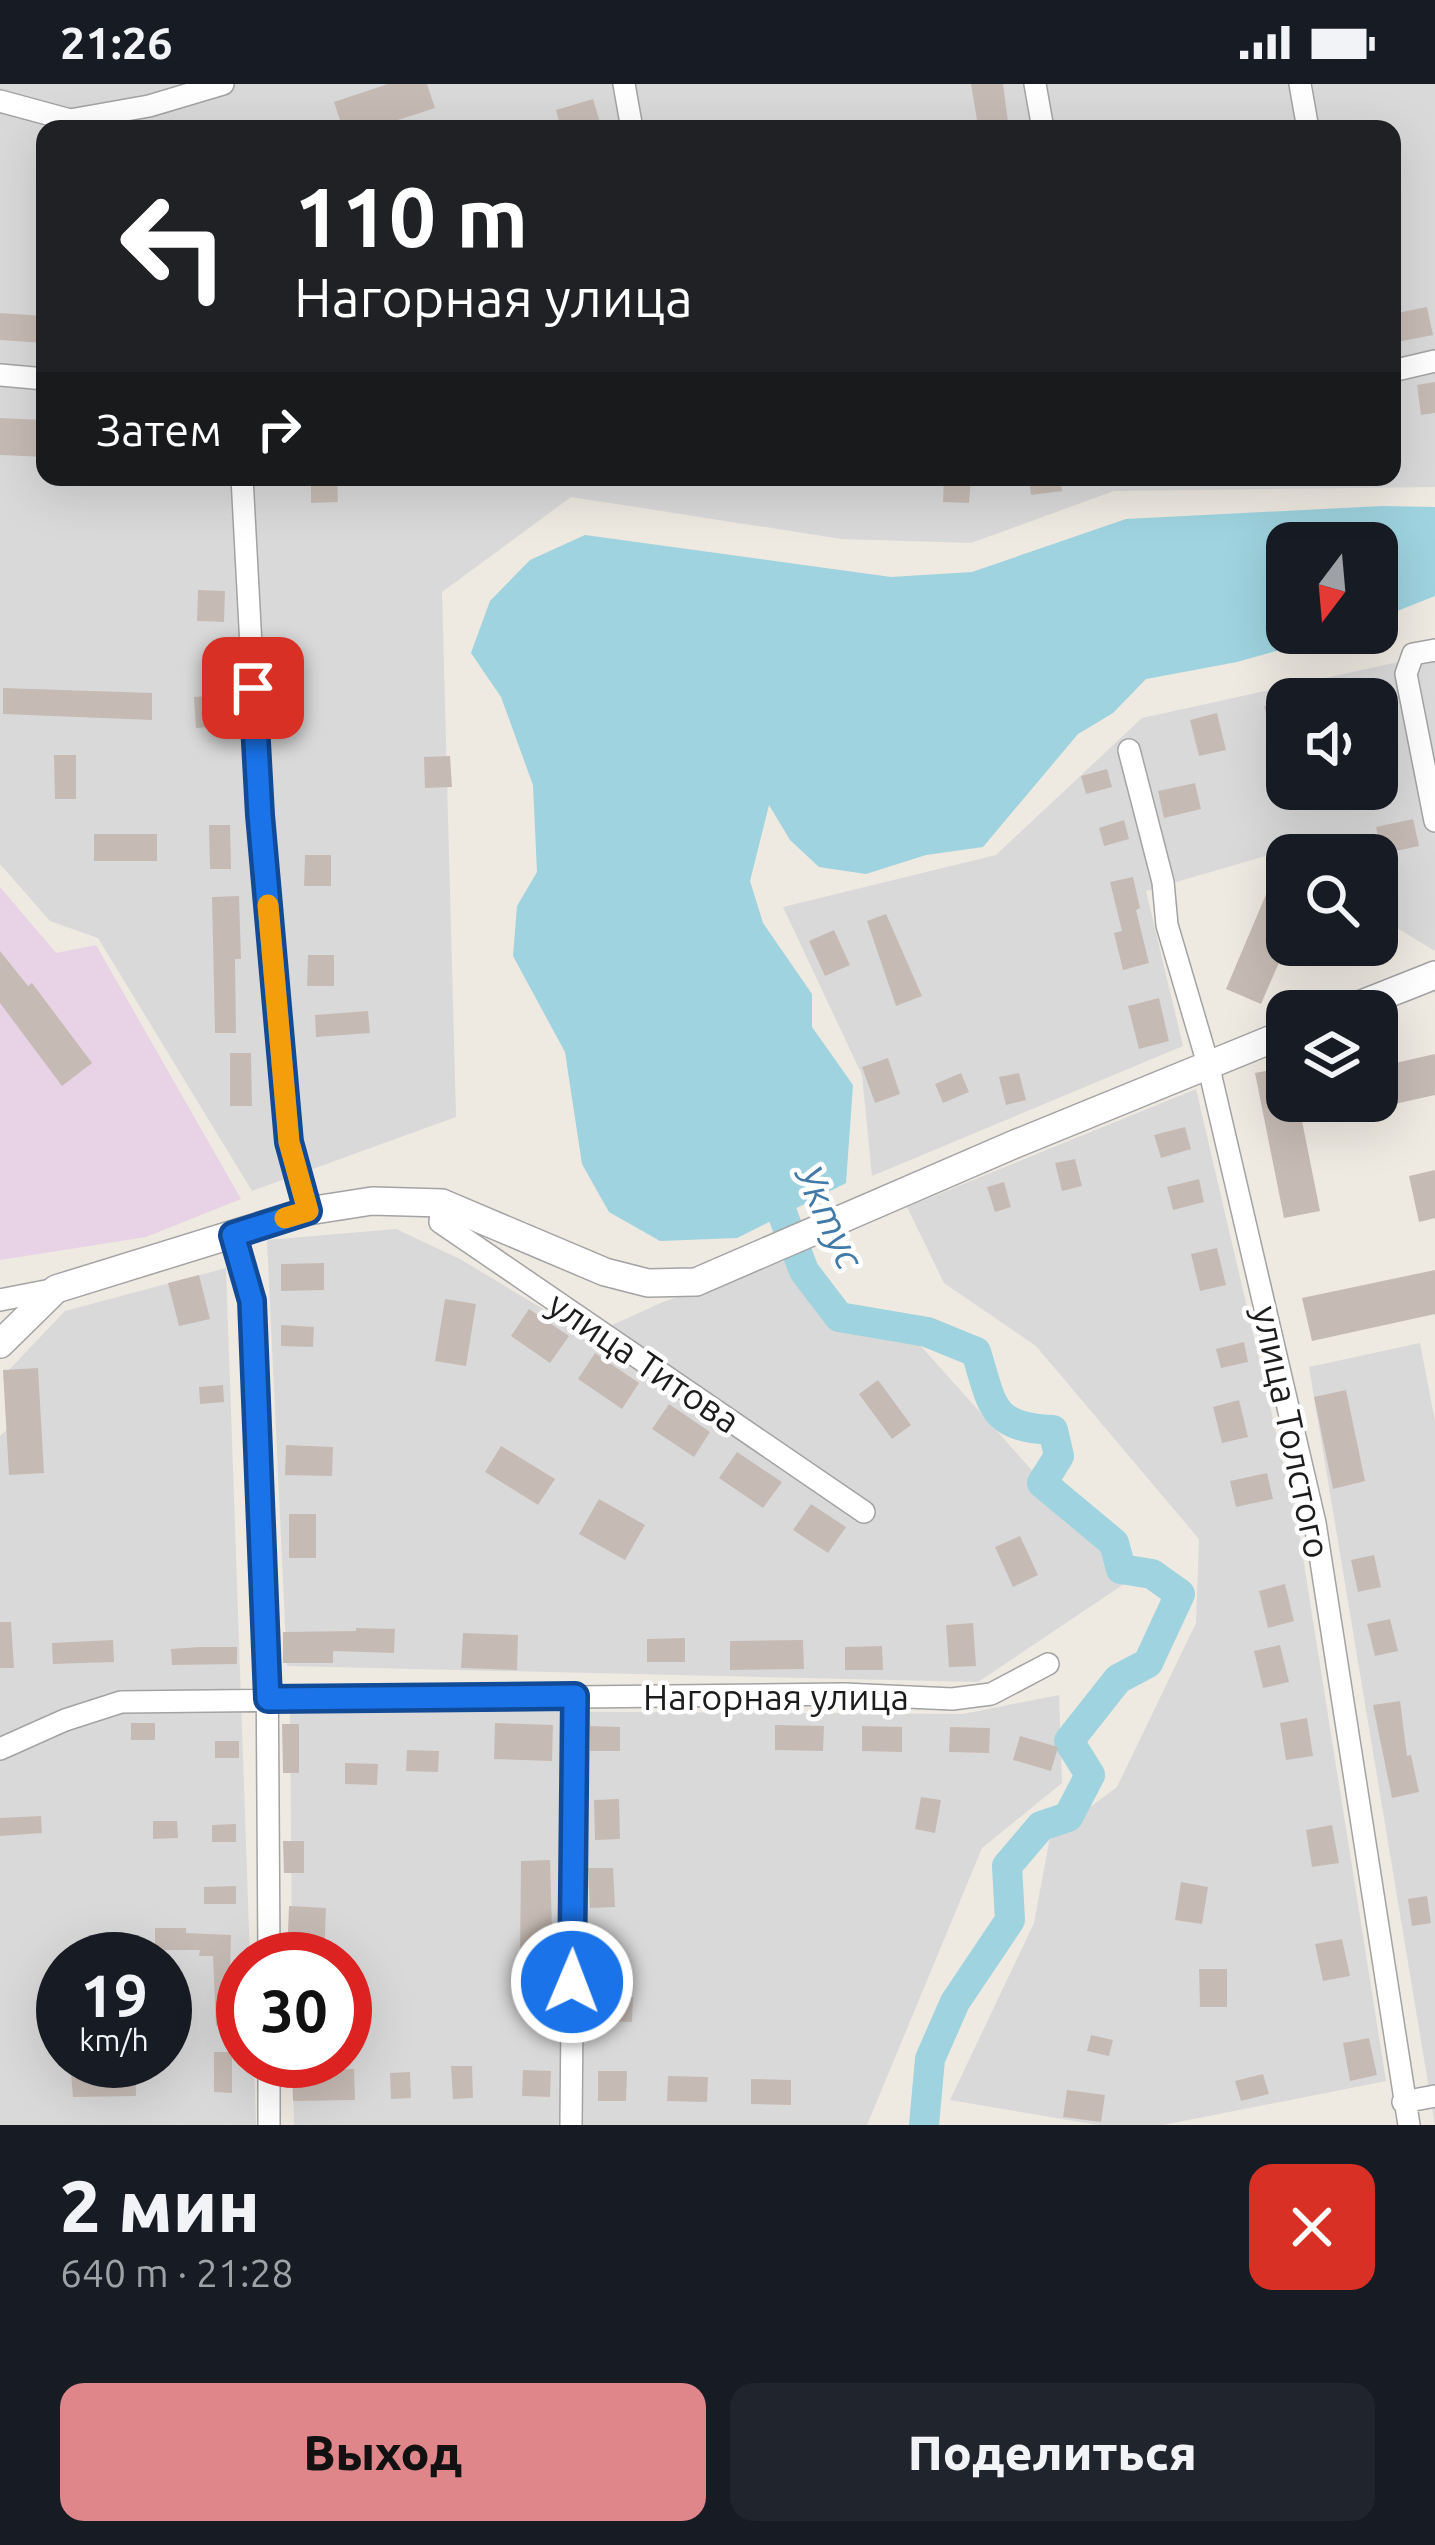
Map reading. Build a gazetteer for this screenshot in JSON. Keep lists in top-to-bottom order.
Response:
{
  "streets": {
    "street": ["улица Титова", "улица Толстого", "Нагорная улица"]
  },
  "water": ["Уктус"],
  "north": "bottom",
  "page": {
    "status": "21:26",
    "turn": ["110 m", "Нагорная улица"],
    "then": "Затем",
    "speed": "19 km/h",
    "limit": "30",
    "heading": ["2 мин", "640 m · 21:28"],
    "buttons": ["Выход", "Поделиться"]
  }
}
